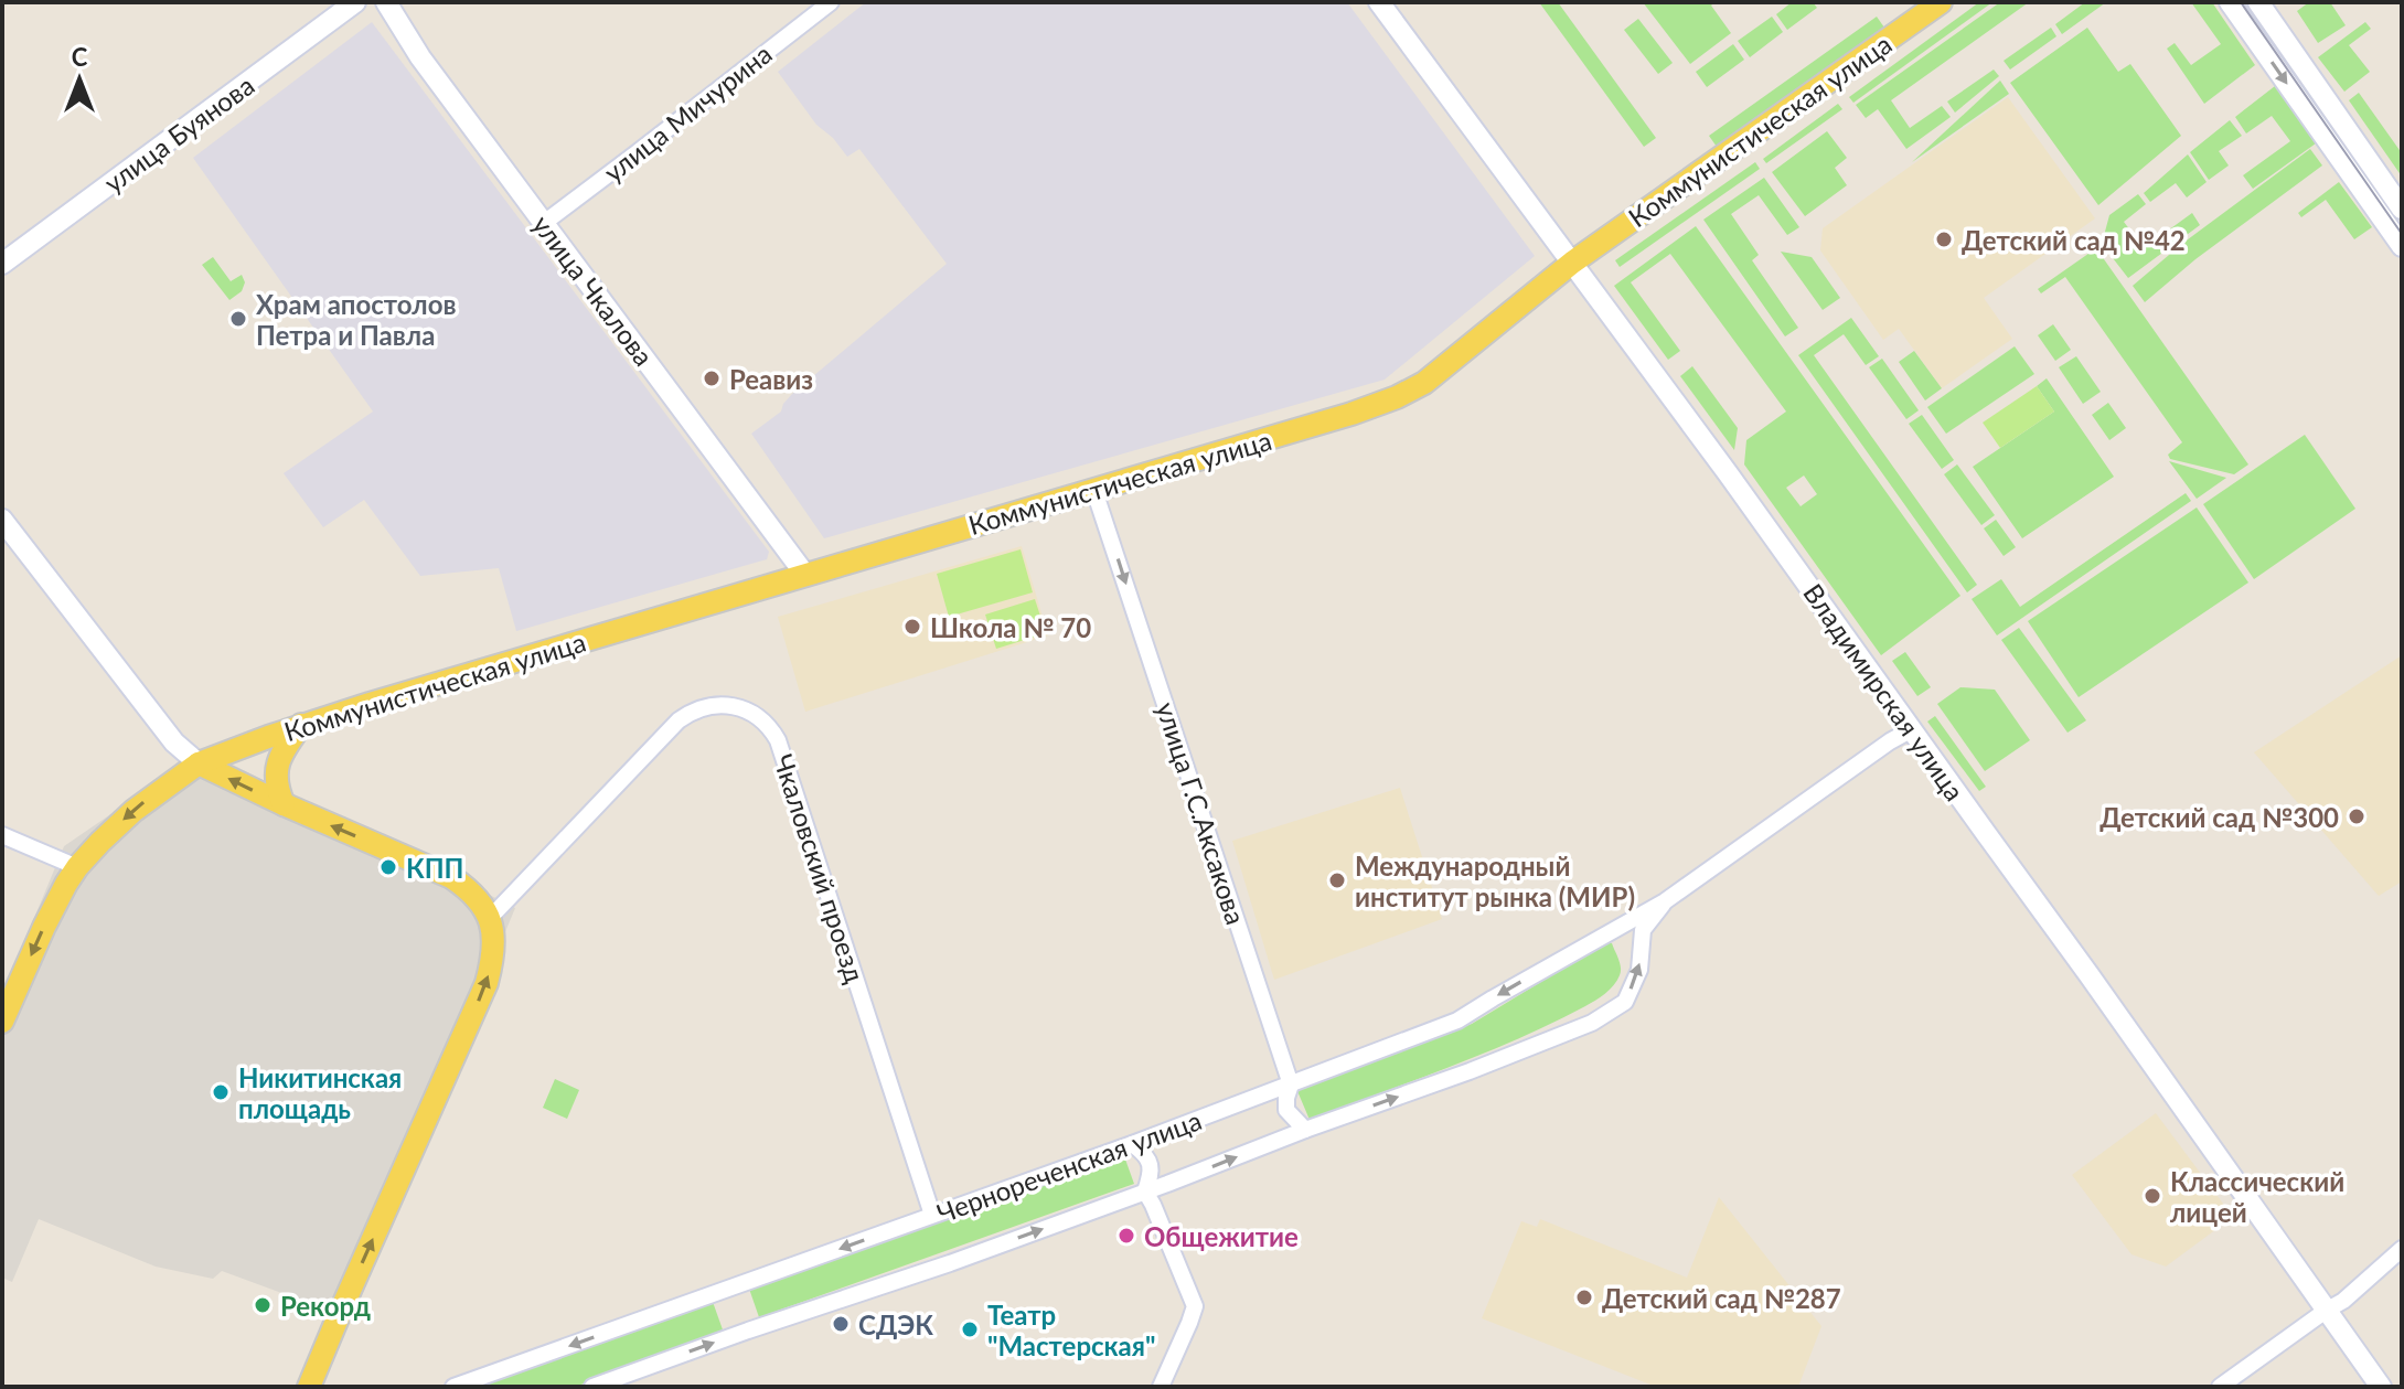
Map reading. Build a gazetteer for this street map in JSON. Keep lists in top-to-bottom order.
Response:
{
  "streets": {
    "main road": ["Коммунистическая улица"],
    "street": [
      "улица Мичурина",
      "улица Буянова",
      "улица Чкалова",
      "Владимирская улица",
      "улица Г.С.Аксакова",
      "Чкаловский проезд",
      "Чернореченская улица"
    ]
  },
  "crossings": [
    ["улица Мичурина", "улица Чкалова"],
    ["Коммунистическая улица", "улица Чкалова"],
    ["Коммунистическая улица", "Владимирская улица"],
    ["Коммунистическая улица", "улица Г.С.Аксакова"],
    ["Владимирская улица", "Чернореченская улица"],
    ["улица Г.С.Аксакова", "Чернореченская улица"],
    ["Чкаловский проезд", "Чернореченская улица"]
  ],
  "one_way": ["улица Г.С.Аксакова"],
  "places": [
    "Детский сад №42",
    "Храм апостолов Петра и Павла",
    "Реавиз",
    "Школа № 70",
    "Детский сад №300",
    "КПП",
    "Международный институт рынка (МИР)",
    "Никитинская площадь",
    "Классический лицей",
    "Общежитие",
    "Детский сад №287",
    "Рекорд",
    "СДЭК",
    "Театр \"Мастерская\""
  ],
  "north": "top"
}
